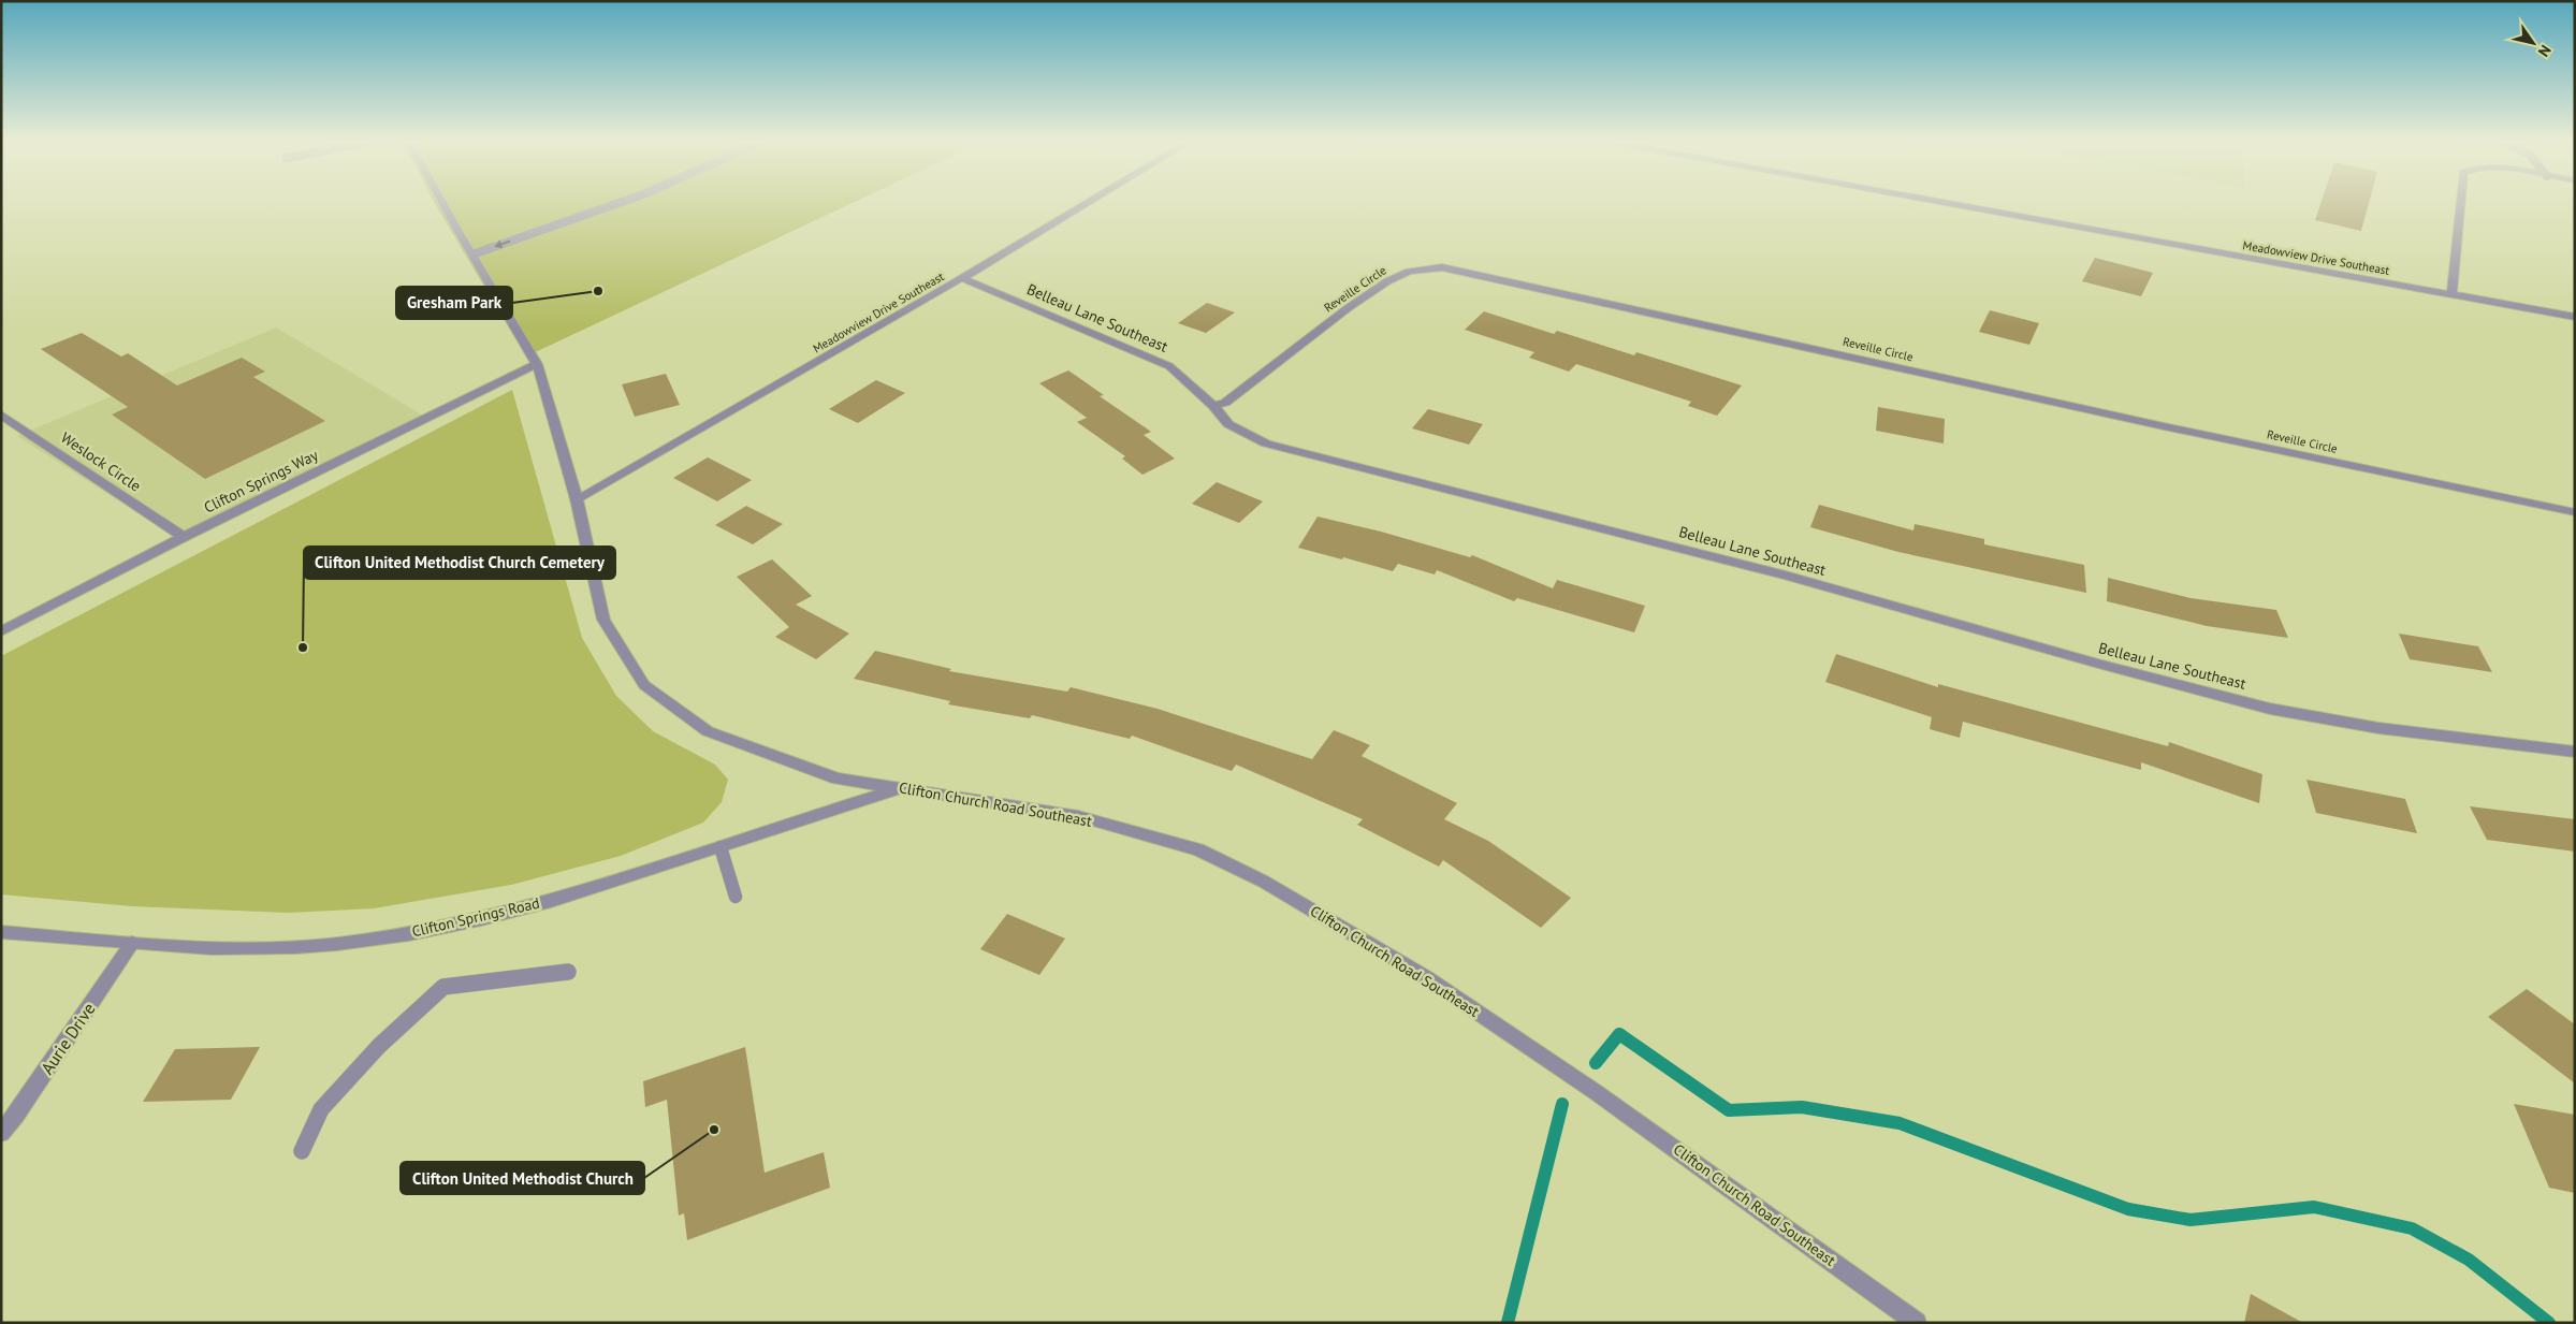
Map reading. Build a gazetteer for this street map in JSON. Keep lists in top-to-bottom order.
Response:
{
  "streets": {
    "street": [
      "Meadowview Drive Southeast",
      "Reveille Circle",
      "Belleau Lane Southeast",
      "Weslock Circle",
      "Clifton Springs Way",
      "Clifton Church Road Southeast",
      "Clifton Springs Road",
      "Aurie Drive"
    ]
  },
  "crossings": [
    ["Meadowview Drive Southeast", "Belleau Lane Southeast"],
    ["Meadowview Drive Southeast", "Clifton Church Road Southeast"],
    ["Reveille Circle", "Belleau Lane Southeast"],
    ["Weslock Circle", "Clifton Springs Way"],
    ["Clifton Springs Way", "Clifton Church Road Southeast"],
    ["Clifton Church Road Southeast", "Clifton Springs Road"],
    ["Clifton Springs Road", "Aurie Drive"]
  ],
  "places": ["Gresham Park", "Clifton United Methodist Church Cemetery", "Clifton United Methodist Church"],
  "north": "bottom right"
}
